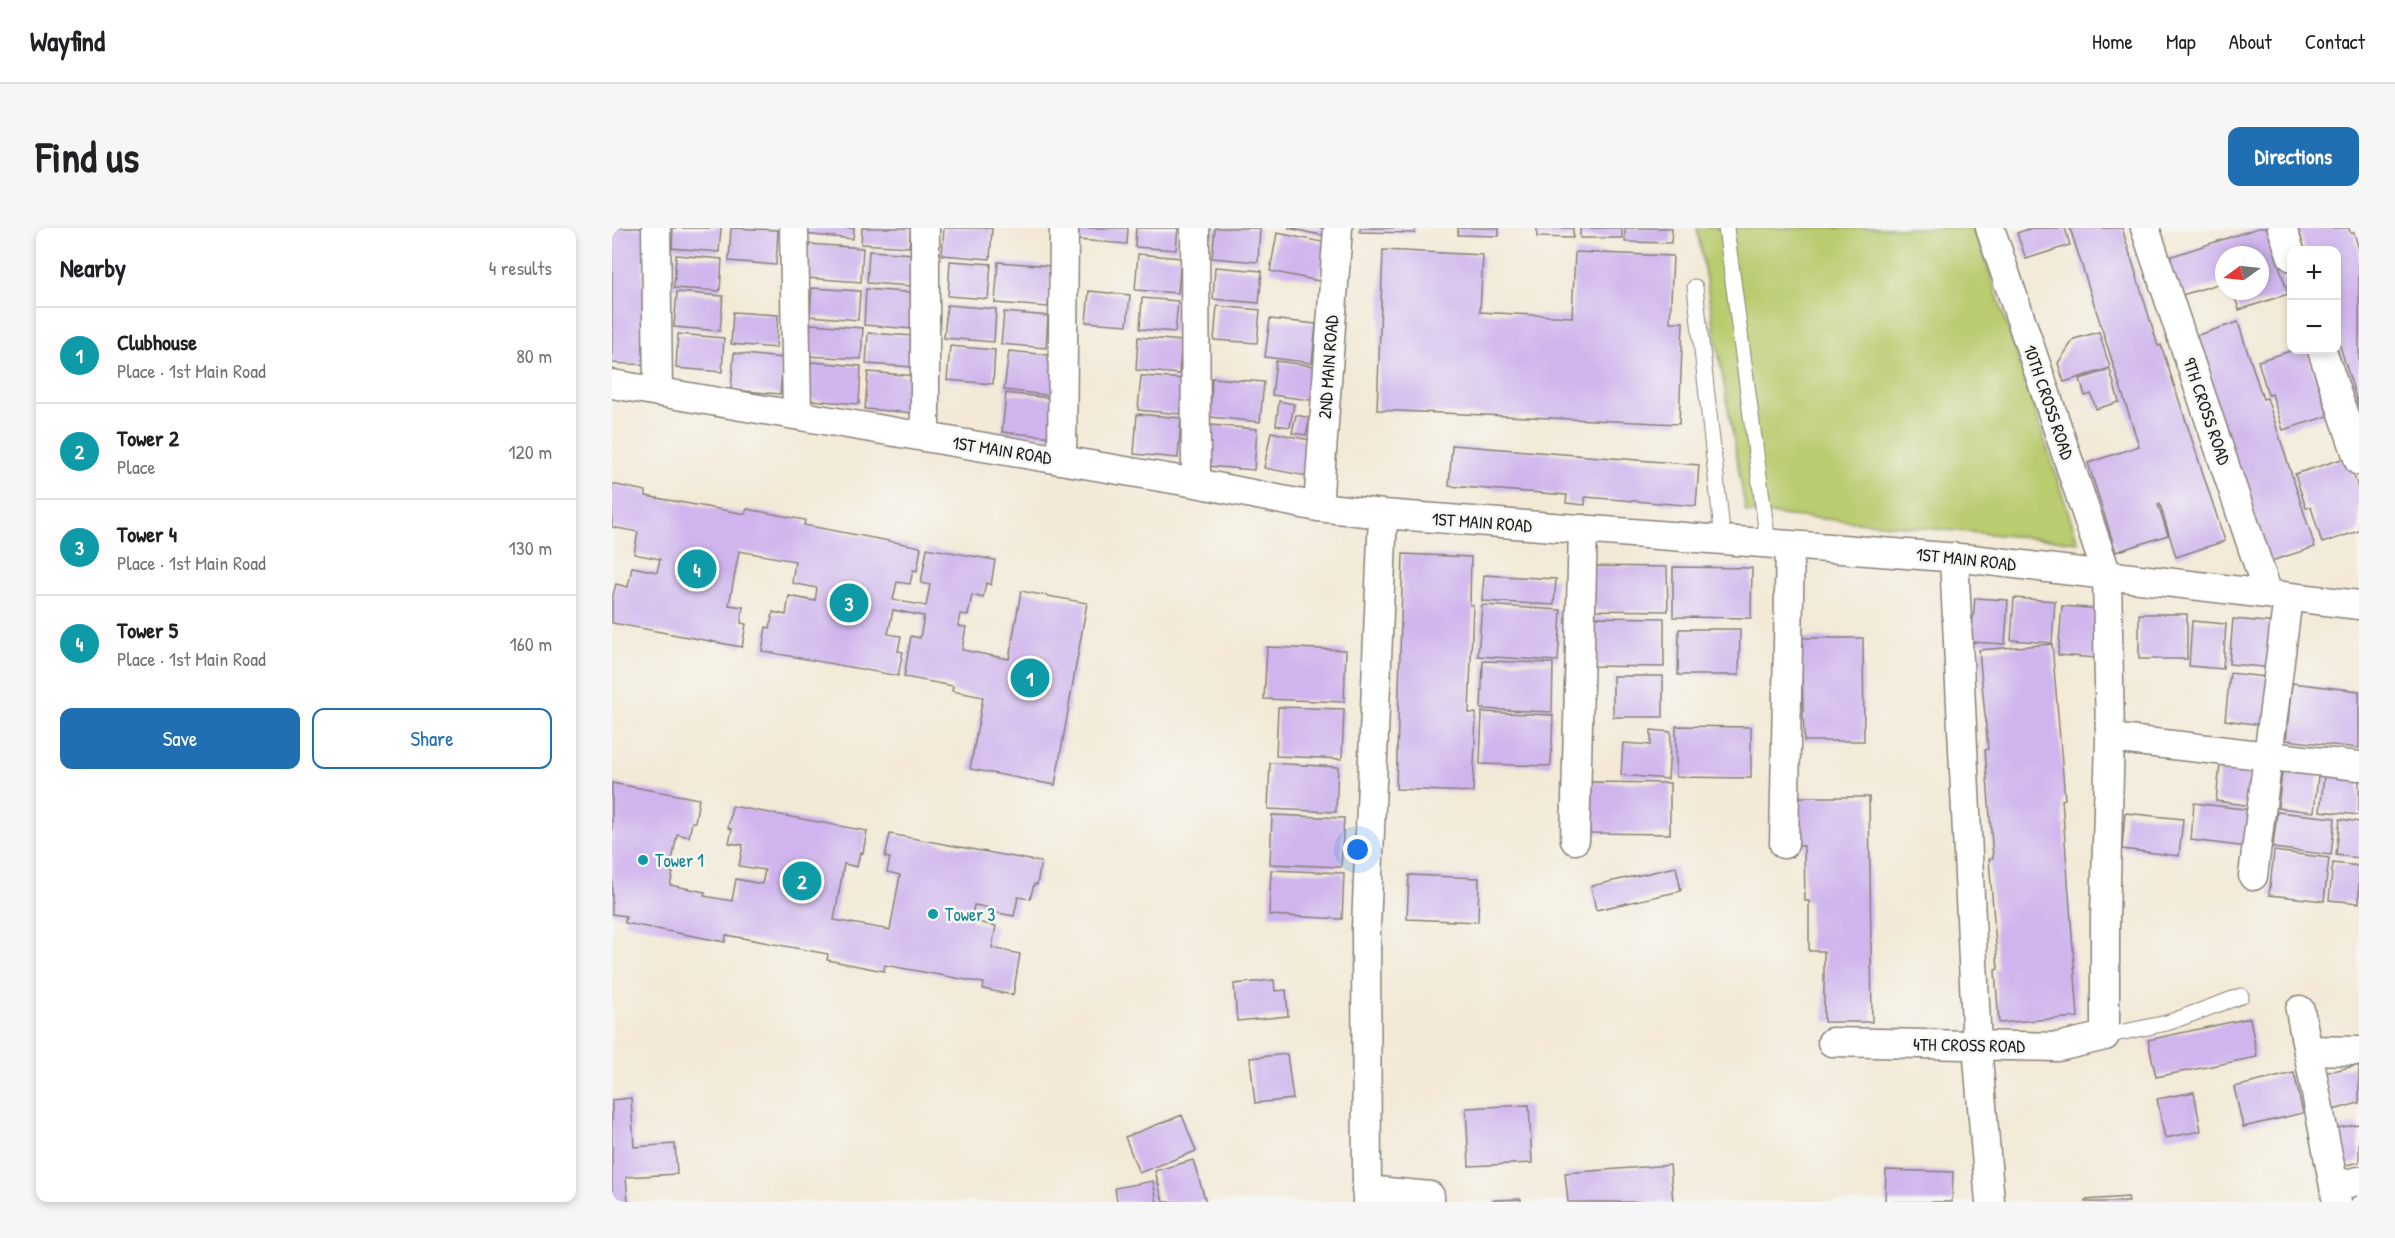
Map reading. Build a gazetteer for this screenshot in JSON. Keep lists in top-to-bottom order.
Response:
{
  "streets": {
    "street": [
      "2ND MAIN ROAD",
      "10TH CROSS ROAD",
      "9TH CROSS ROAD",
      "1ST MAIN ROAD",
      "4TH CROSS ROAD"
    ]
  },
  "crossings": [
    ["2ND MAIN ROAD", "1ST MAIN ROAD"],
    ["10TH CROSS ROAD", "1ST MAIN ROAD"],
    ["10TH CROSS ROAD", "4TH CROSS ROAD"],
    ["9TH CROSS ROAD", "1ST MAIN ROAD"]
  ],
  "places": ["Tower 1", "Tower 3"],
  "north": "left",
  "page": {
    "header": "Wayfind",
    "nav": [
      "Home",
      "Map",
      "About",
      "Contact"
    ],
    "buttons": [
      "Directions",
      ["Save", "Share"]
    ],
    "title": "Find us",
    "heading": ["Nearby", "4 results"],
    "map_buttons": ["+", "−"],
    "list": [
      {
        "mark": "1",
        "name": "Clubhouse",
        "note": "Place · 1st Main Road",
        "value": "80 m"
      },
      {
        "mark": "2",
        "name": "Tower 2",
        "note": "Place",
        "value": "120 m"
      },
      {
        "mark": "3",
        "name": "Tower 4",
        "note": "Place · 1st Main Road",
        "value": "130 m"
      },
      {
        "mark": "4",
        "name": "Tower 5",
        "note": "Place · 1st Main Road",
        "value": "160 m"
      }
    ],
    "pins": [
      "4",
      "3",
      "1",
      "2"
    ]
  }
}
